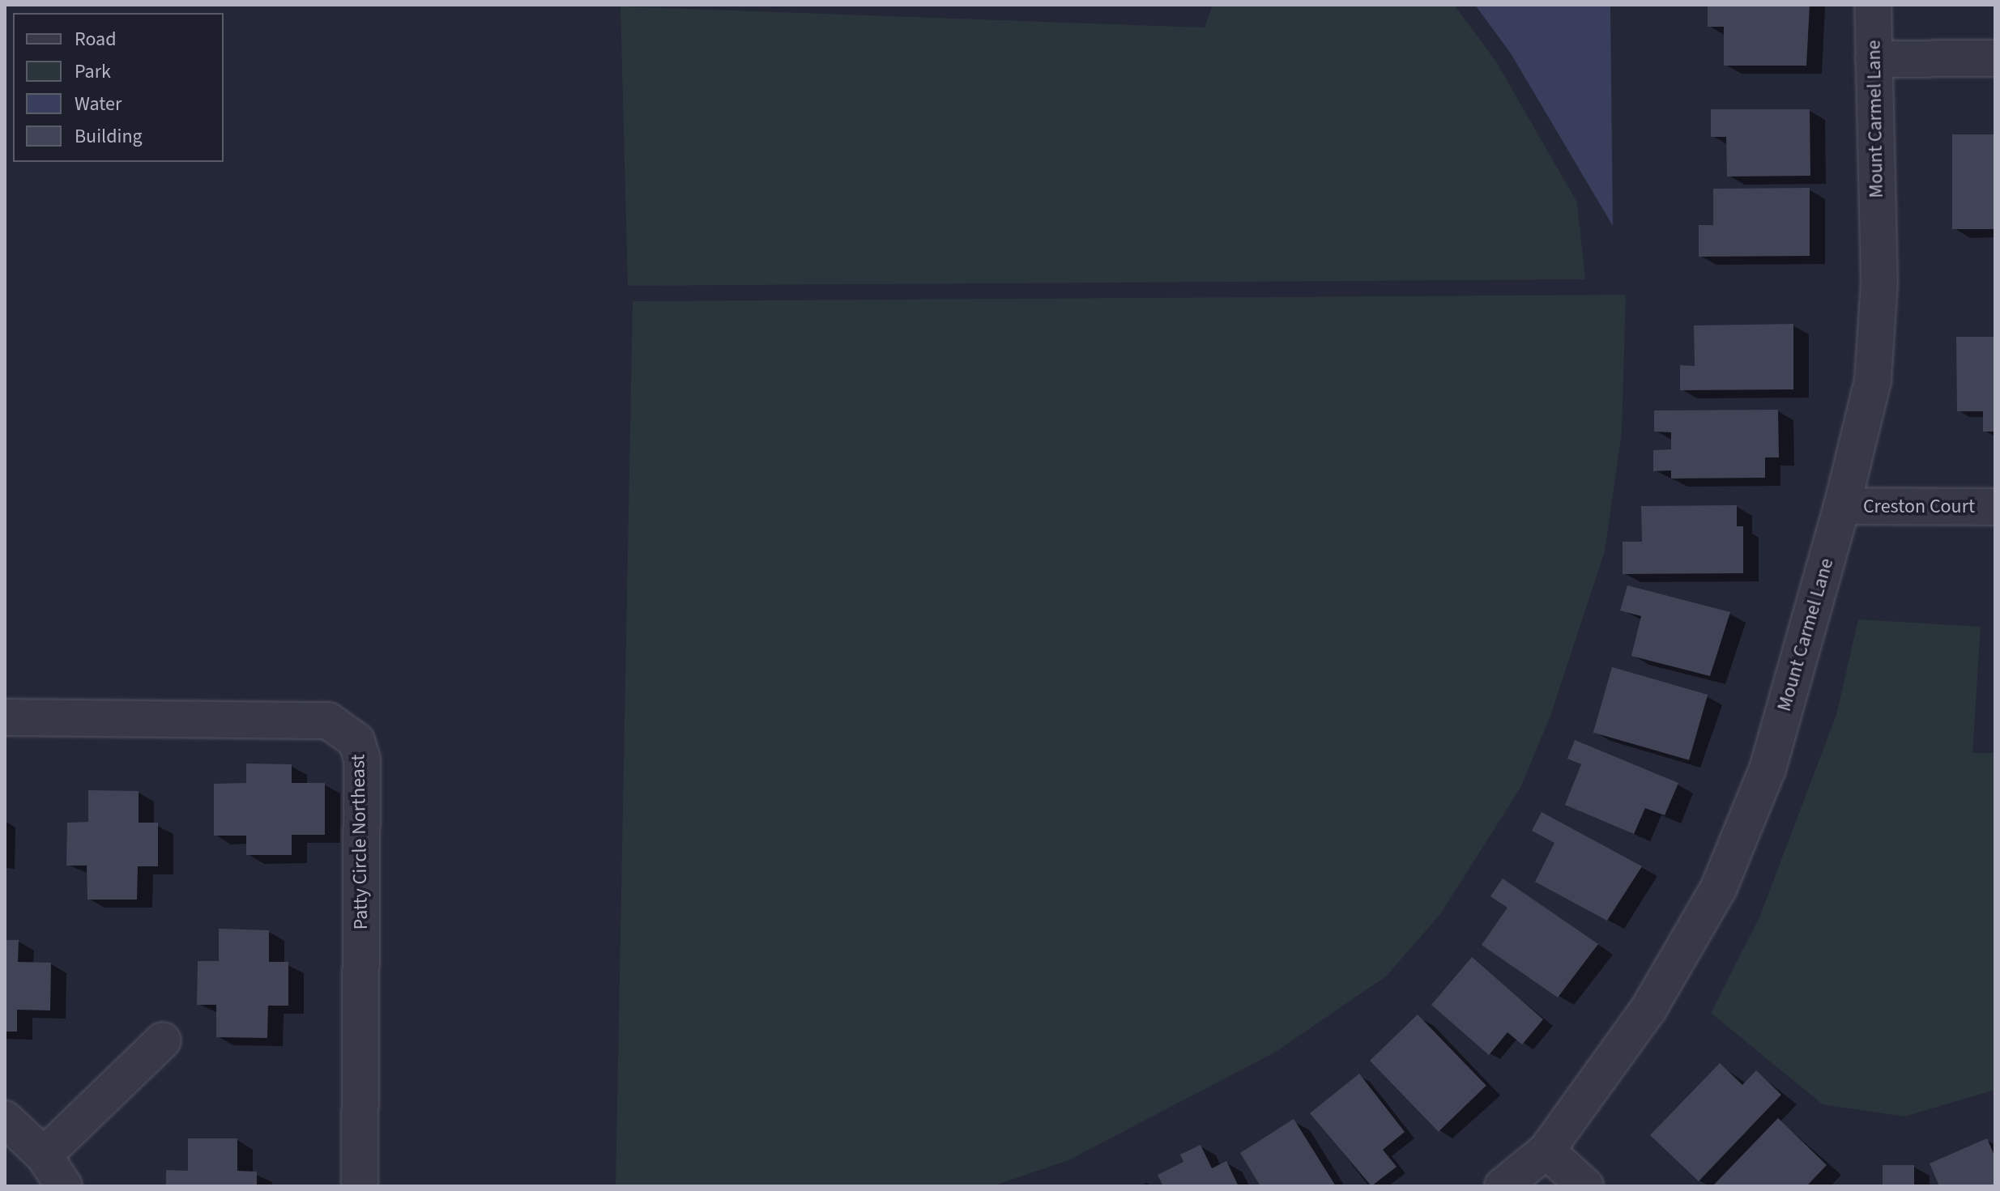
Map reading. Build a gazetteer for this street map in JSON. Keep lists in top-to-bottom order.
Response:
{
  "streets": {
    "street": ["Mount Carmel Lane", "Creston Court", "Patty Circle Northeast"]
  },
  "crossings": [
    ["Mount Carmel Lane", "Creston Court"]
  ],
  "legend": [
    "Road",
    "Park",
    "Water",
    "Building"
  ]
}
